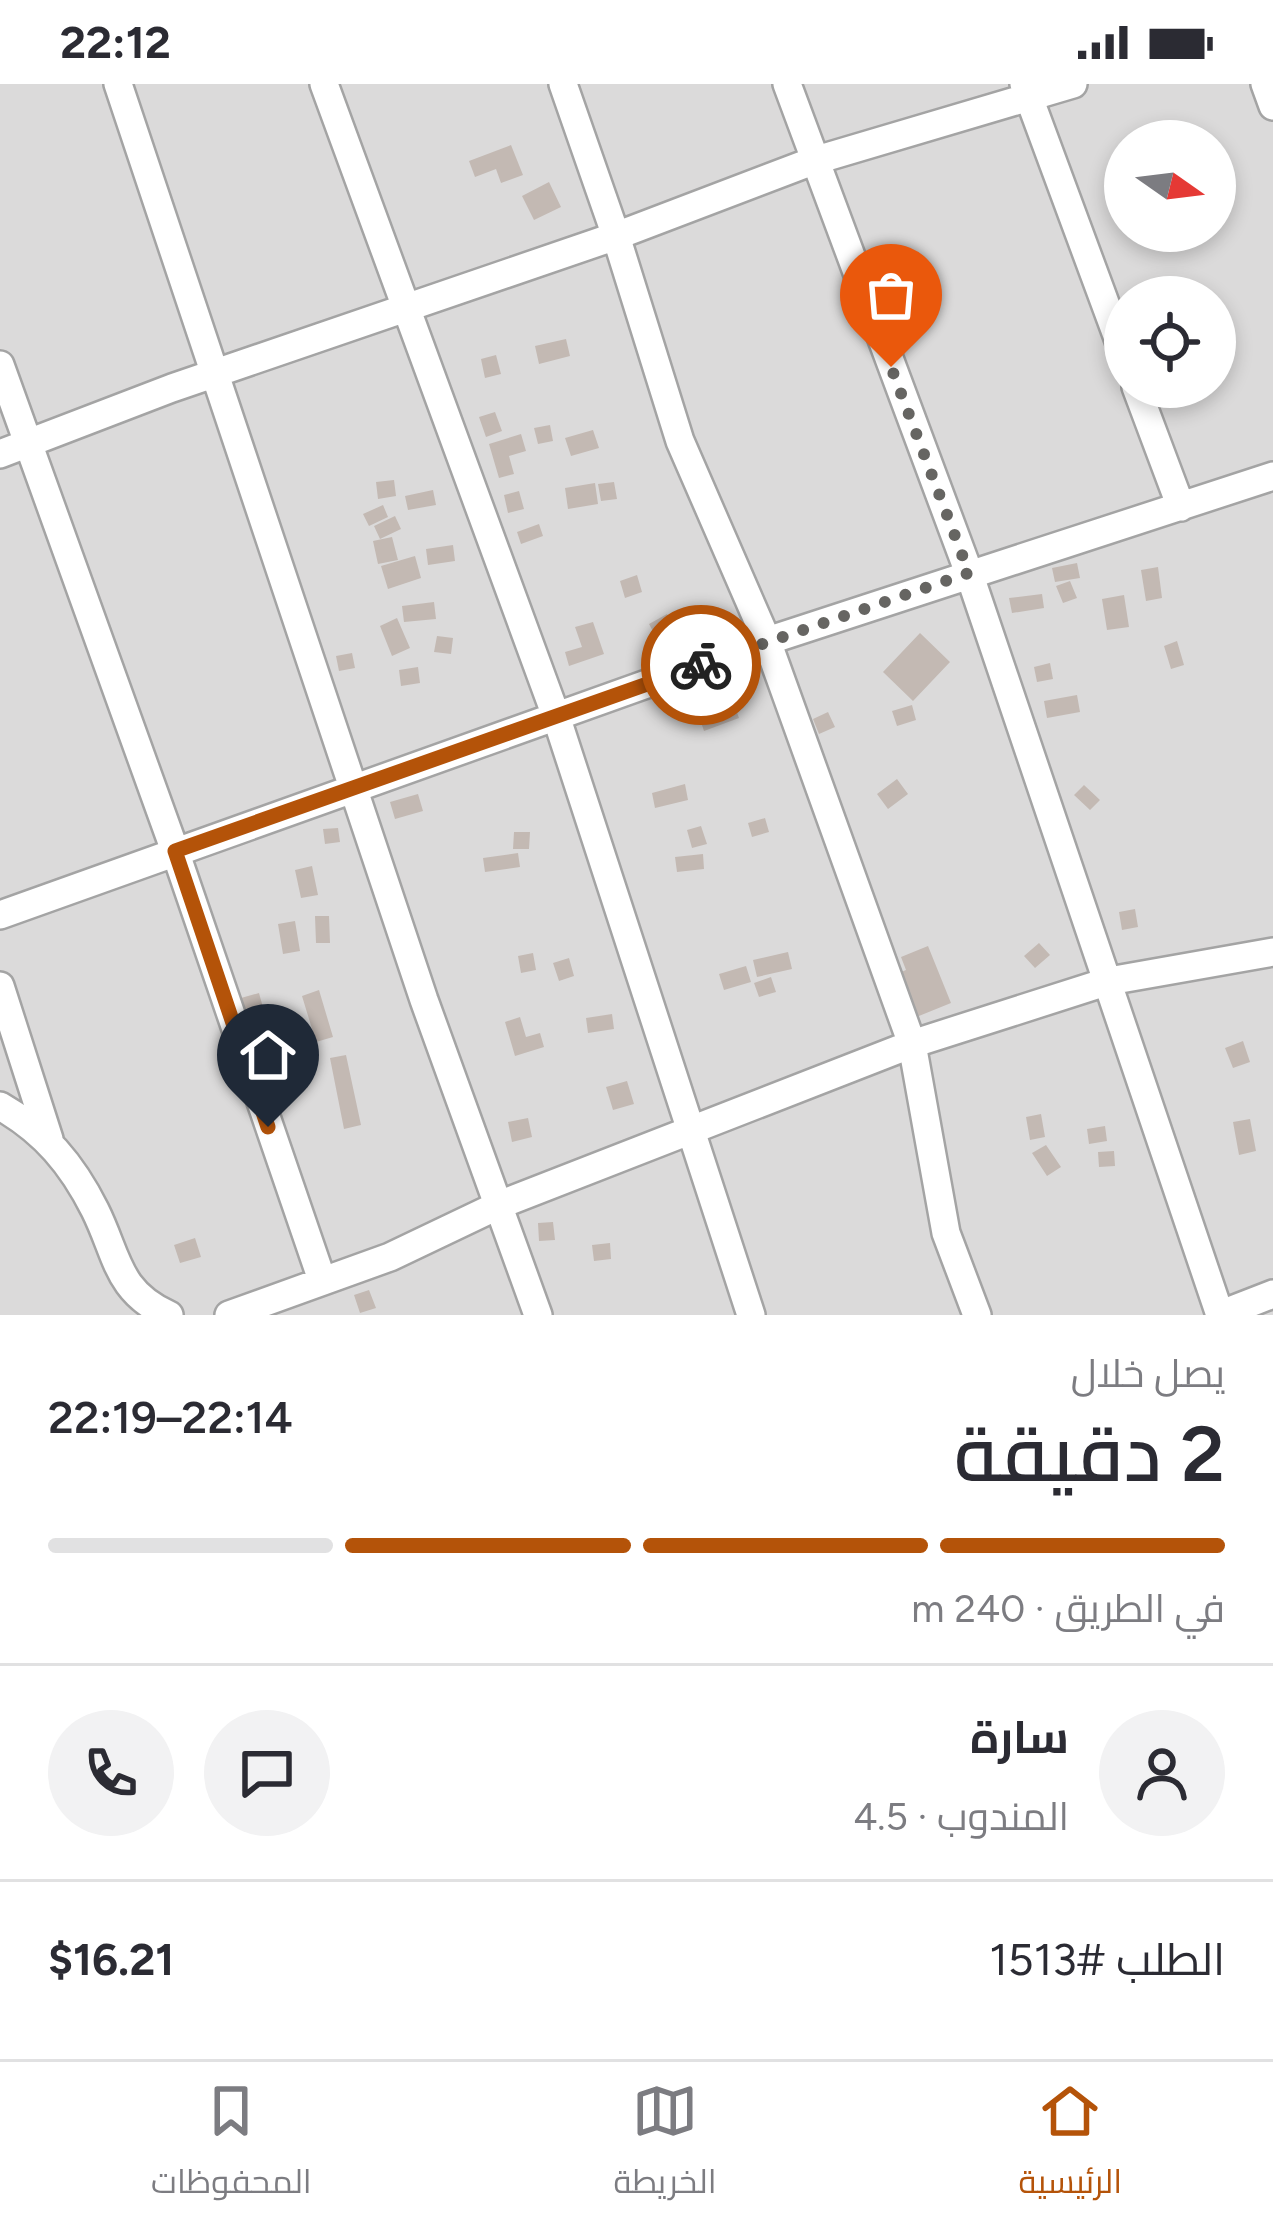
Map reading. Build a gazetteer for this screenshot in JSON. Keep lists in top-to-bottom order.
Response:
{
  "north": "right",
  "page": {
    "status": "22:12",
    "heading": ["2 دقيقة", "يصل خلال", "22:14–22:19"],
    "panel": [
      "سارة",
      "المندوب · 4.5",
      "الطلب #1513",
      "$16.21"
    ],
    "bar": "في الطريق · 240 m",
    "tabs": ["الرئيسية", "الخريطة", "المحفوظات"]
  }
}
